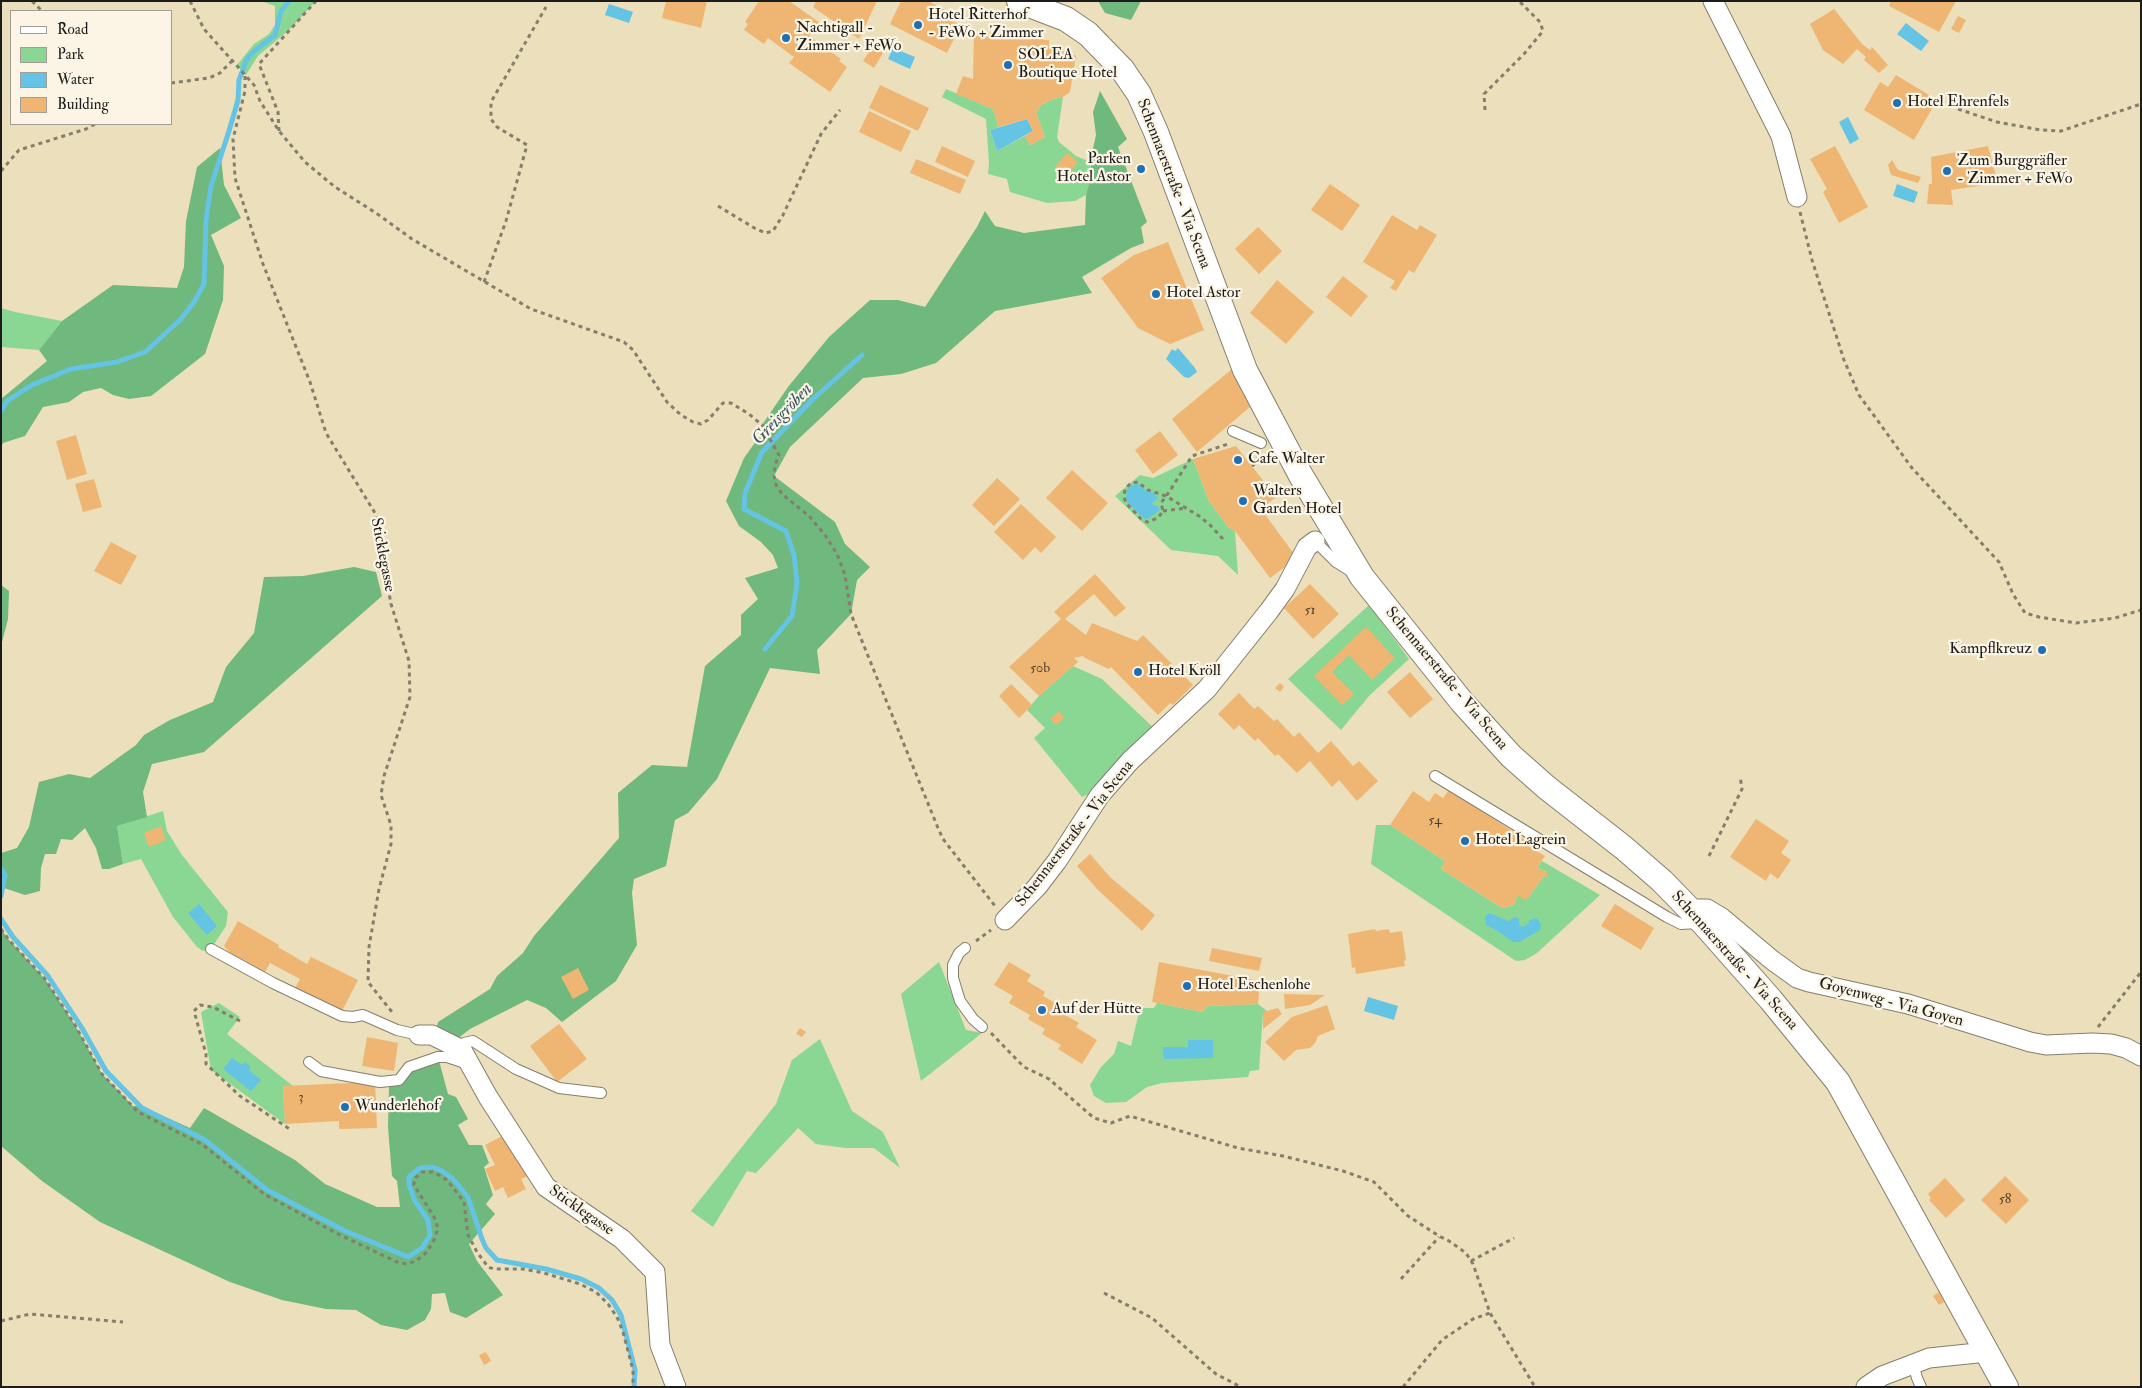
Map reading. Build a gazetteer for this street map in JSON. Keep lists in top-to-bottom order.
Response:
{
  "streets": {
    "street": ["Schennaerstraße - Via Scena", "Sticklegasse", "Goyenweg - Via Goyen"]
  },
  "crossings": [
    ["Schennaerstraße - Via Scena", "Goyenweg - Via Goyen"]
  ],
  "water": ["Greisgröben"],
  "places": [
    "Hotel Ritterhof - FeWo + Zimmer",
    "Nachtigall - Zimmer + FeWo",
    "SOLEA Boutique Hotel",
    "Hotel Ehrenfels",
    "Parken Hotel Astor",
    "Zum Burggräfler - Zimmer + FeWo",
    "Hotel Astor",
    "Cafe Walter",
    "Walters Garden Hotel",
    "Kampflkreuz",
    "Hotel Kröll",
    "Hotel Lagrein",
    "Hotel Eschenlohe",
    "Auf der Hütte",
    "Wunderlehof"
  ],
  "house_numbers": [
    "51",
    "50b",
    "54",
    "3",
    "58"
  ],
  "legend": [
    "Road",
    "Park",
    "Water",
    "Building"
  ]
}
